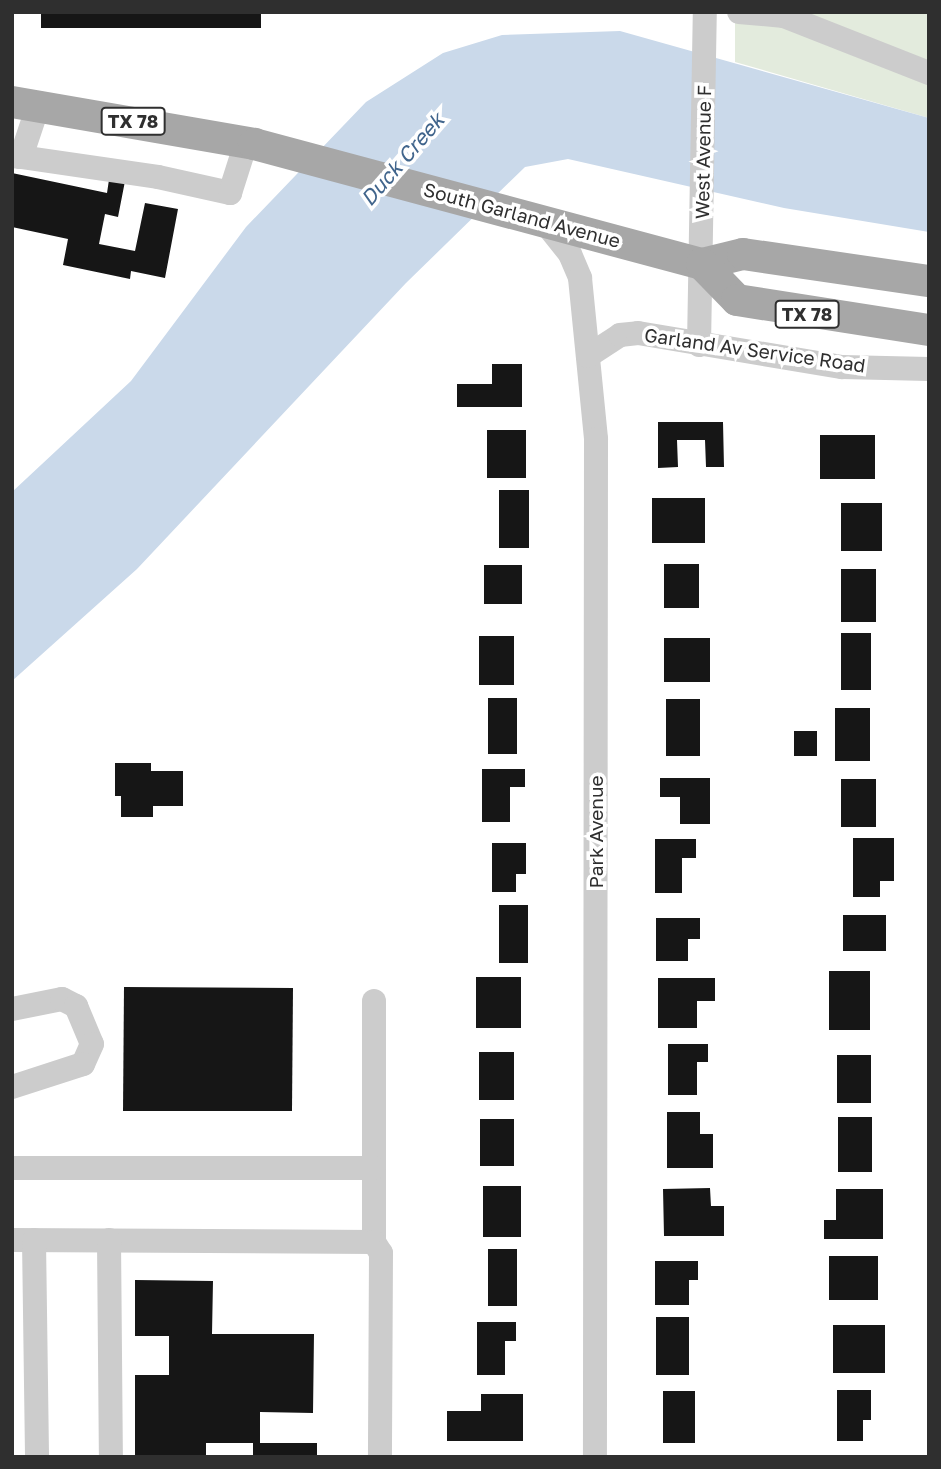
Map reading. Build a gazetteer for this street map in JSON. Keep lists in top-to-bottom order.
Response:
{
  "streets": {
    "main road": ["TX 78", "South Garland Avenue"],
    "street": ["West Avenue F", "Garland Av Service Road", "Park Avenue"]
  },
  "crossings": [
    ["TX 78", "West Avenue F"],
    ["TX 78", "South Garland Avenue"],
    ["West Avenue F", "South Garland Avenue"],
    ["South Garland Avenue", "Park Avenue"],
    ["Garland Av Service Road", "Park Avenue"]
  ],
  "water": ["Duck Creek"]
}
